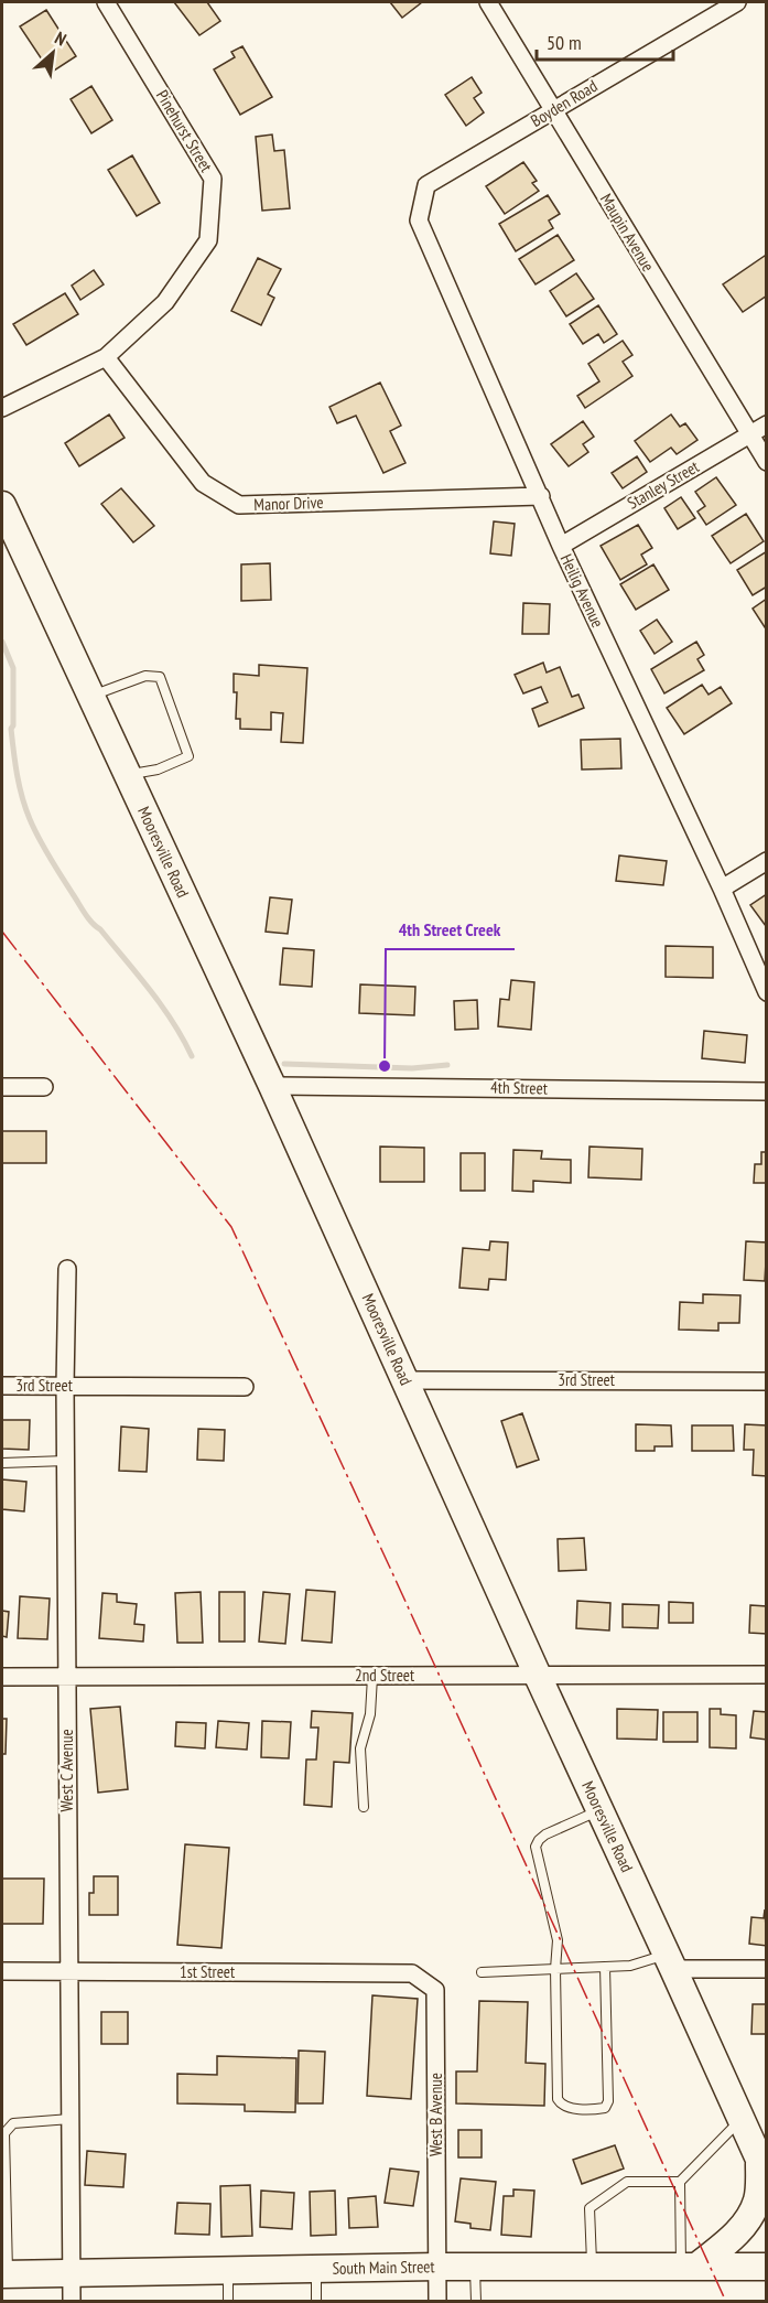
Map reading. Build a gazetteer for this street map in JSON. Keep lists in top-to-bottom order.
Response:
{
  "streets": {
    "main road": ["Mooresville Road", "South Main Street"],
    "street": [
      "Boyden Road",
      "Pinehurst Street",
      "Maupin Avenue",
      "Stanley Street",
      "Manor Drive",
      "Heilig Avenue",
      "4th Street",
      "3rd Street",
      "2nd Street",
      "West C Avenue",
      "1st Street",
      "West B Avenue"
    ]
  },
  "crossings": [
    ["Boyden Road", "Maupin Avenue"],
    ["Boyden Road", "Heilig Avenue"],
    ["Pinehurst Street", "Manor Drive"],
    ["Maupin Avenue", "Stanley Street"],
    ["Stanley Street", "Heilig Avenue"],
    ["Manor Drive", "Heilig Avenue"],
    ["Mooresville Road", "4th Street"],
    ["Mooresville Road", "3rd Street"],
    ["Mooresville Road", "2nd Street"],
    ["3rd Street", "West C Avenue"],
    ["2nd Street", "West C Avenue"],
    ["West C Avenue", "1st Street"],
    ["West C Avenue", "South Main Street"],
    ["1st Street", "West B Avenue"],
    ["West B Avenue", "South Main Street"]
  ],
  "places": ["4th Street Creek"],
  "scale_bar": "50 m",
  "north": "top right"
}
